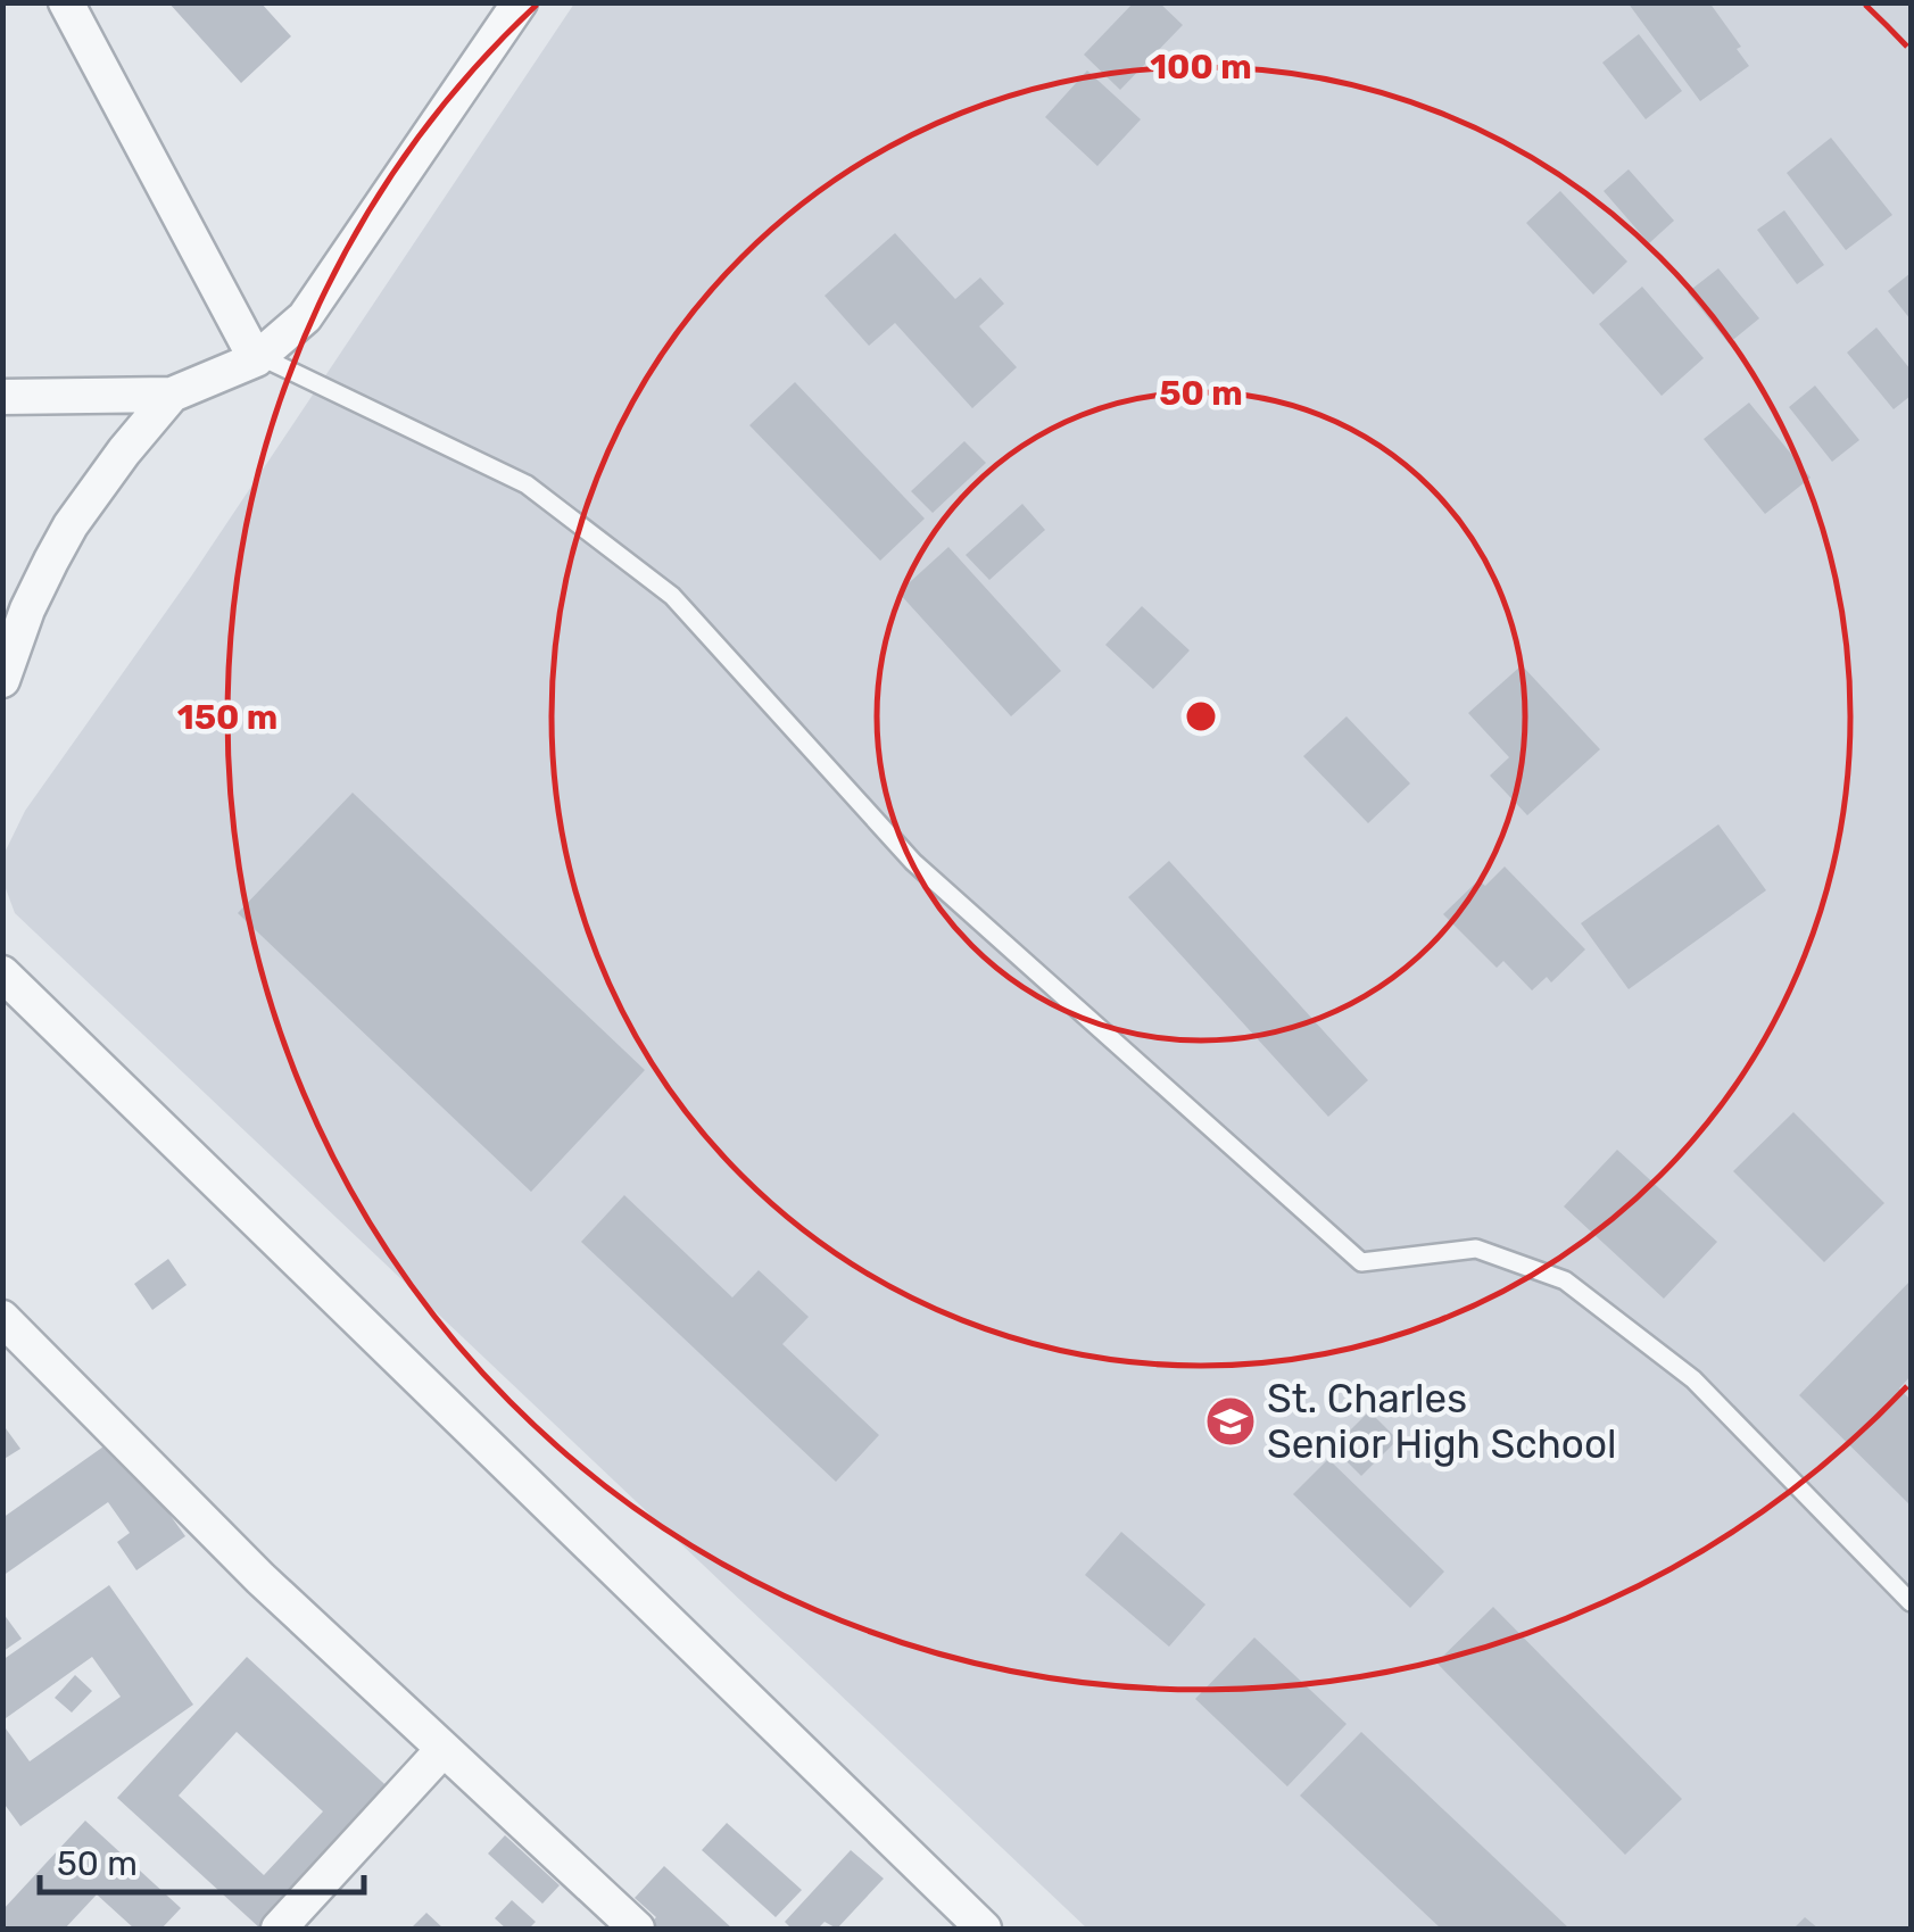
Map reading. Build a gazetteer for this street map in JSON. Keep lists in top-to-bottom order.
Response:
{
  "places": {
    "school or university": ["St. Charles Senior High School"]
  },
  "scale_bar": "50 m",
  "rings": ["100 m", "50 m", "150 m"]
}
